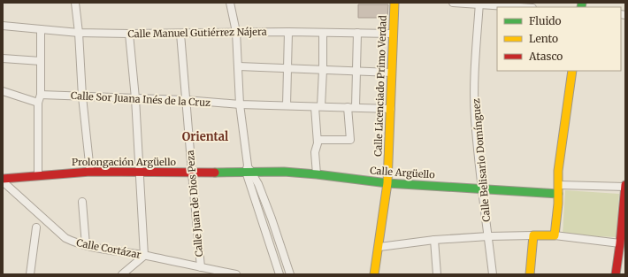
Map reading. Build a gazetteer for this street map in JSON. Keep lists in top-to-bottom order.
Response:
{
  "streets": {
    "street": [
      "Calle Manuel Gutiérrez Nájera",
      "Calle Licenciado Primo Verdad",
      "Calle Sor Juana Inés de la Cruz",
      "Calle Belisario Domínguez",
      "Prolongación Argüello",
      "Calle Argüello",
      "Calle Juan de Dios Peza",
      "Calle Cortázar"
    ]
  },
  "crossings": [
    ["Calle Manuel Gutiérrez Nájera", "Calle Licenciado Primo Verdad"],
    ["Calle Manuel Gutiérrez Nájera", "Calle Juan de Dios Peza"],
    ["Calle Licenciado Primo Verdad", "Calle Sor Juana Inés de la Cruz"],
    ["Calle Licenciado Primo Verdad", "Calle Argüello"],
    ["Calle Sor Juana Inés de la Cruz", "Calle Juan de Dios Peza"],
    ["Calle Belisario Domínguez", "Calle Argüello"],
    ["Prolongación Argüello", "Calle Argüello"],
    ["Prolongación Argüello", "Calle Juan de Dios Peza"],
    ["Prolongación Argüello", "Calle Cortázar"],
    ["Calle Juan de Dios Peza", "Calle Cortázar"]
  ],
  "districts": ["Oriental"],
  "legend": ["Fluido", "Lento", "Atasco"]
}
